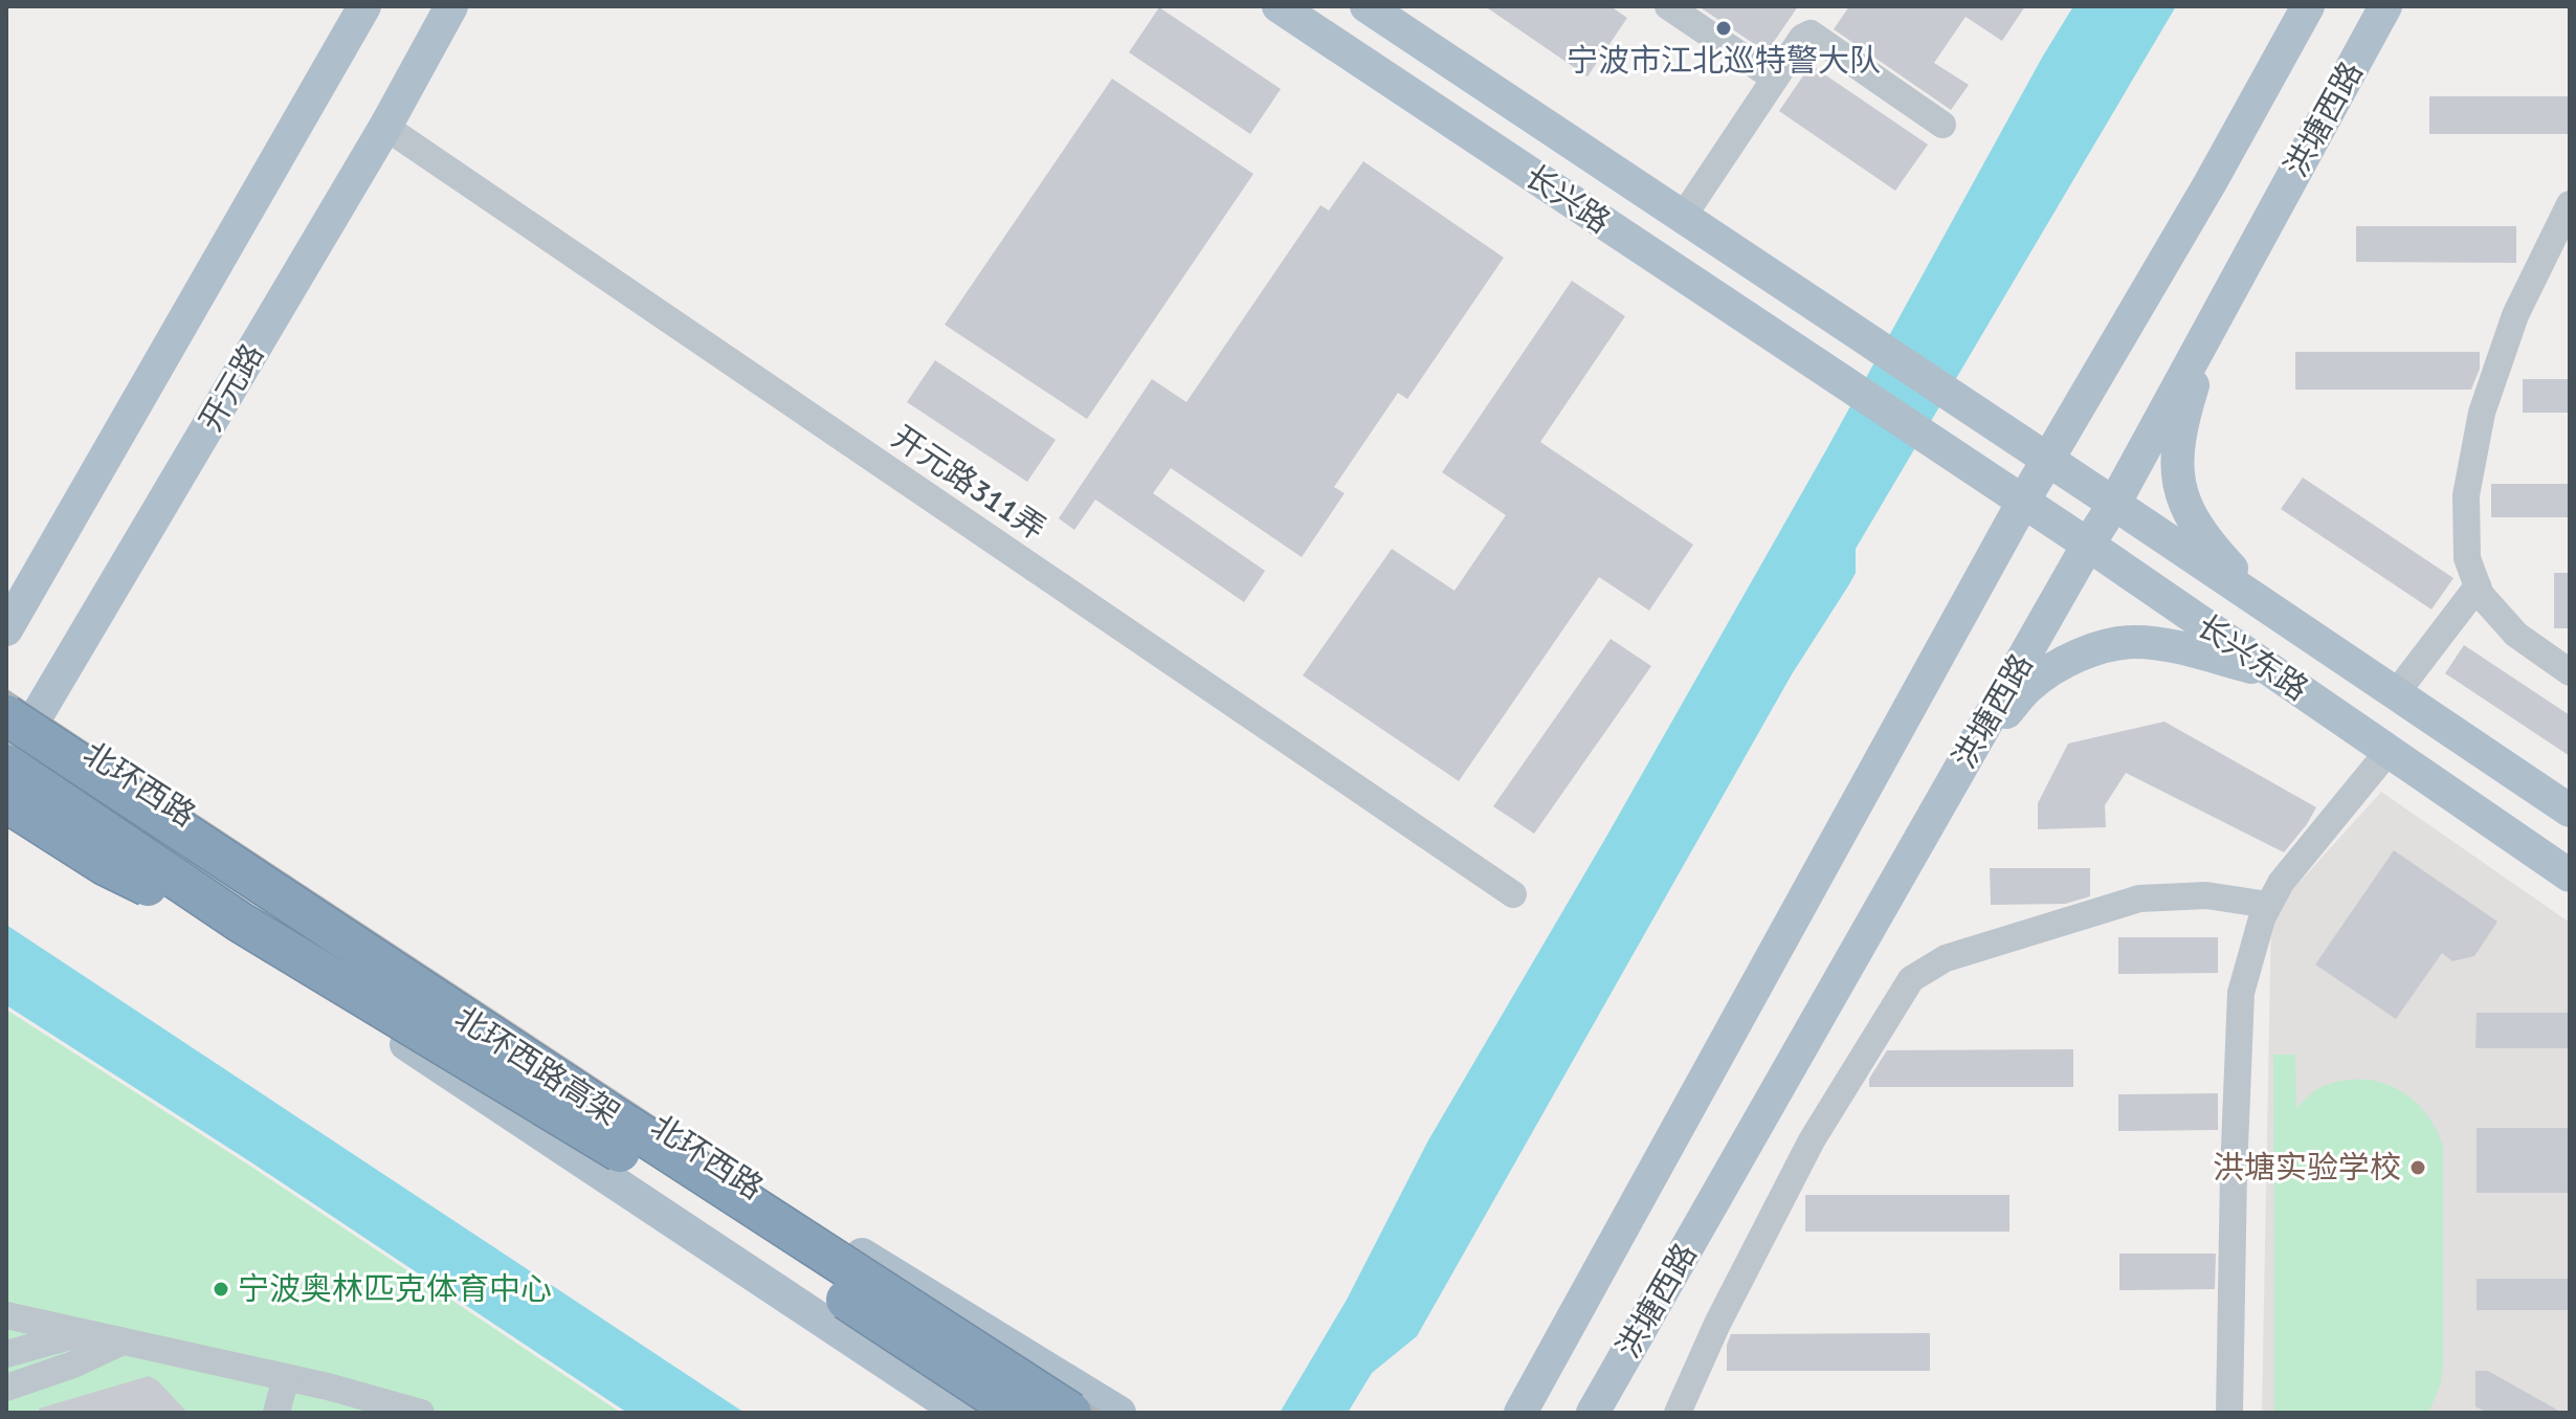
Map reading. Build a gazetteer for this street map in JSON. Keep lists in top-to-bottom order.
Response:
{
  "streets": {
    "highway": ["北环西路高架"],
    "main road": [
      "洪塘西路",
      "长兴路",
      "开元路",
      "长兴东路",
      "北环西路"
    ],
    "street": ["开元路311弄"]
  },
  "crossings": [
    ["洪塘西路", "长兴东路"],
    ["长兴路", "长兴东路"],
    ["开元路", "开元路311弄"],
    ["开元路", "北环西路"],
    ["开元路", "北环西路高架"],
    ["北环西路", "北环西路高架"]
  ],
  "places": ["宁波市江北巡特警大队", "洪塘实验学校", "宁波奥林匹克体育中心"]
}
